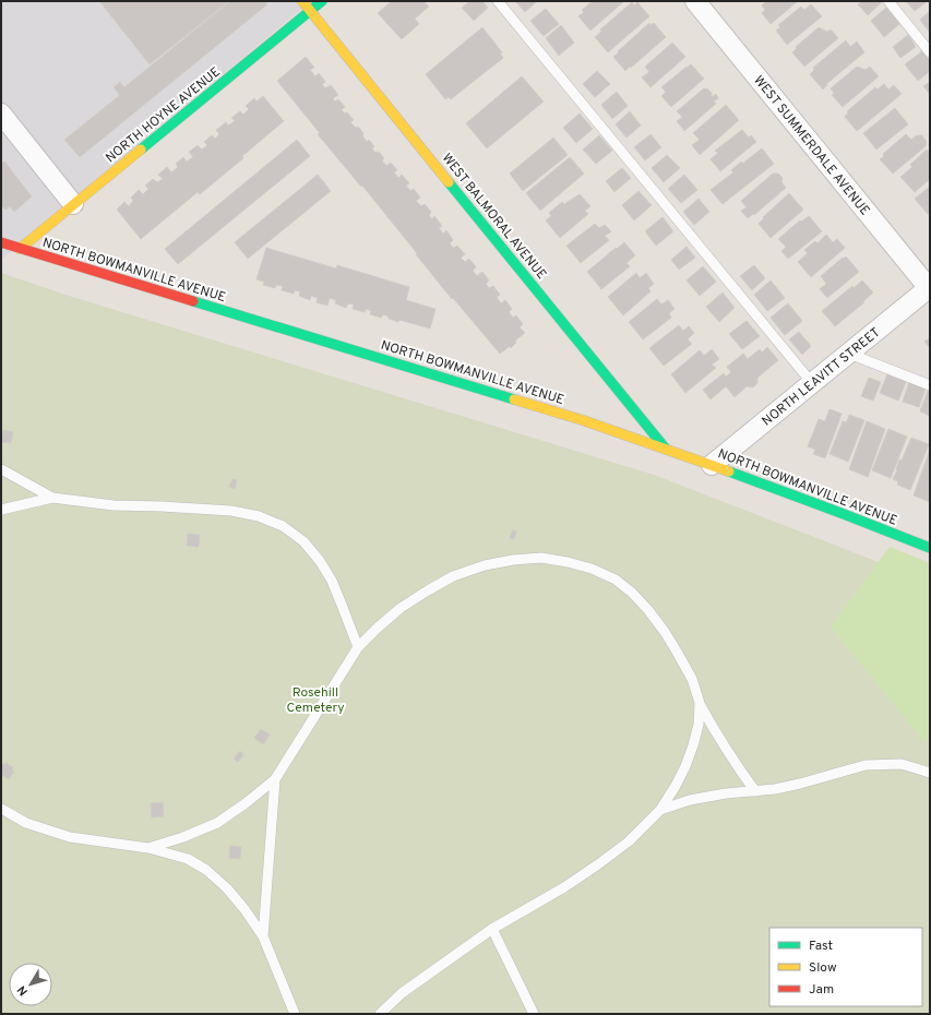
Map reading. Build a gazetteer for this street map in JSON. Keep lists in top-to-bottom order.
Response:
{
  "streets": {
    "street": [
      "NORTH HOYNE AVENUE",
      "WEST SUMMERDALE AVENUE",
      "WEST BALMORAL AVENUE",
      "NORTH BOWMANVILLE AVENUE",
      "NORTH LEAVITT STREET"
    ]
  },
  "crossings": [
    ["NORTH HOYNE AVENUE", "WEST BALMORAL AVENUE"],
    ["NORTH HOYNE AVENUE", "NORTH BOWMANVILLE AVENUE"],
    ["WEST SUMMERDALE AVENUE", "NORTH LEAVITT STREET"],
    ["WEST BALMORAL AVENUE", "NORTH BOWMANVILLE AVENUE"],
    ["NORTH BOWMANVILLE AVENUE", "NORTH LEAVITT STREET"]
  ],
  "parks": ["Rosehill Cemetery"],
  "legend": ["Fast", "Slow", "Jam"],
  "north": "bottom left"
}
